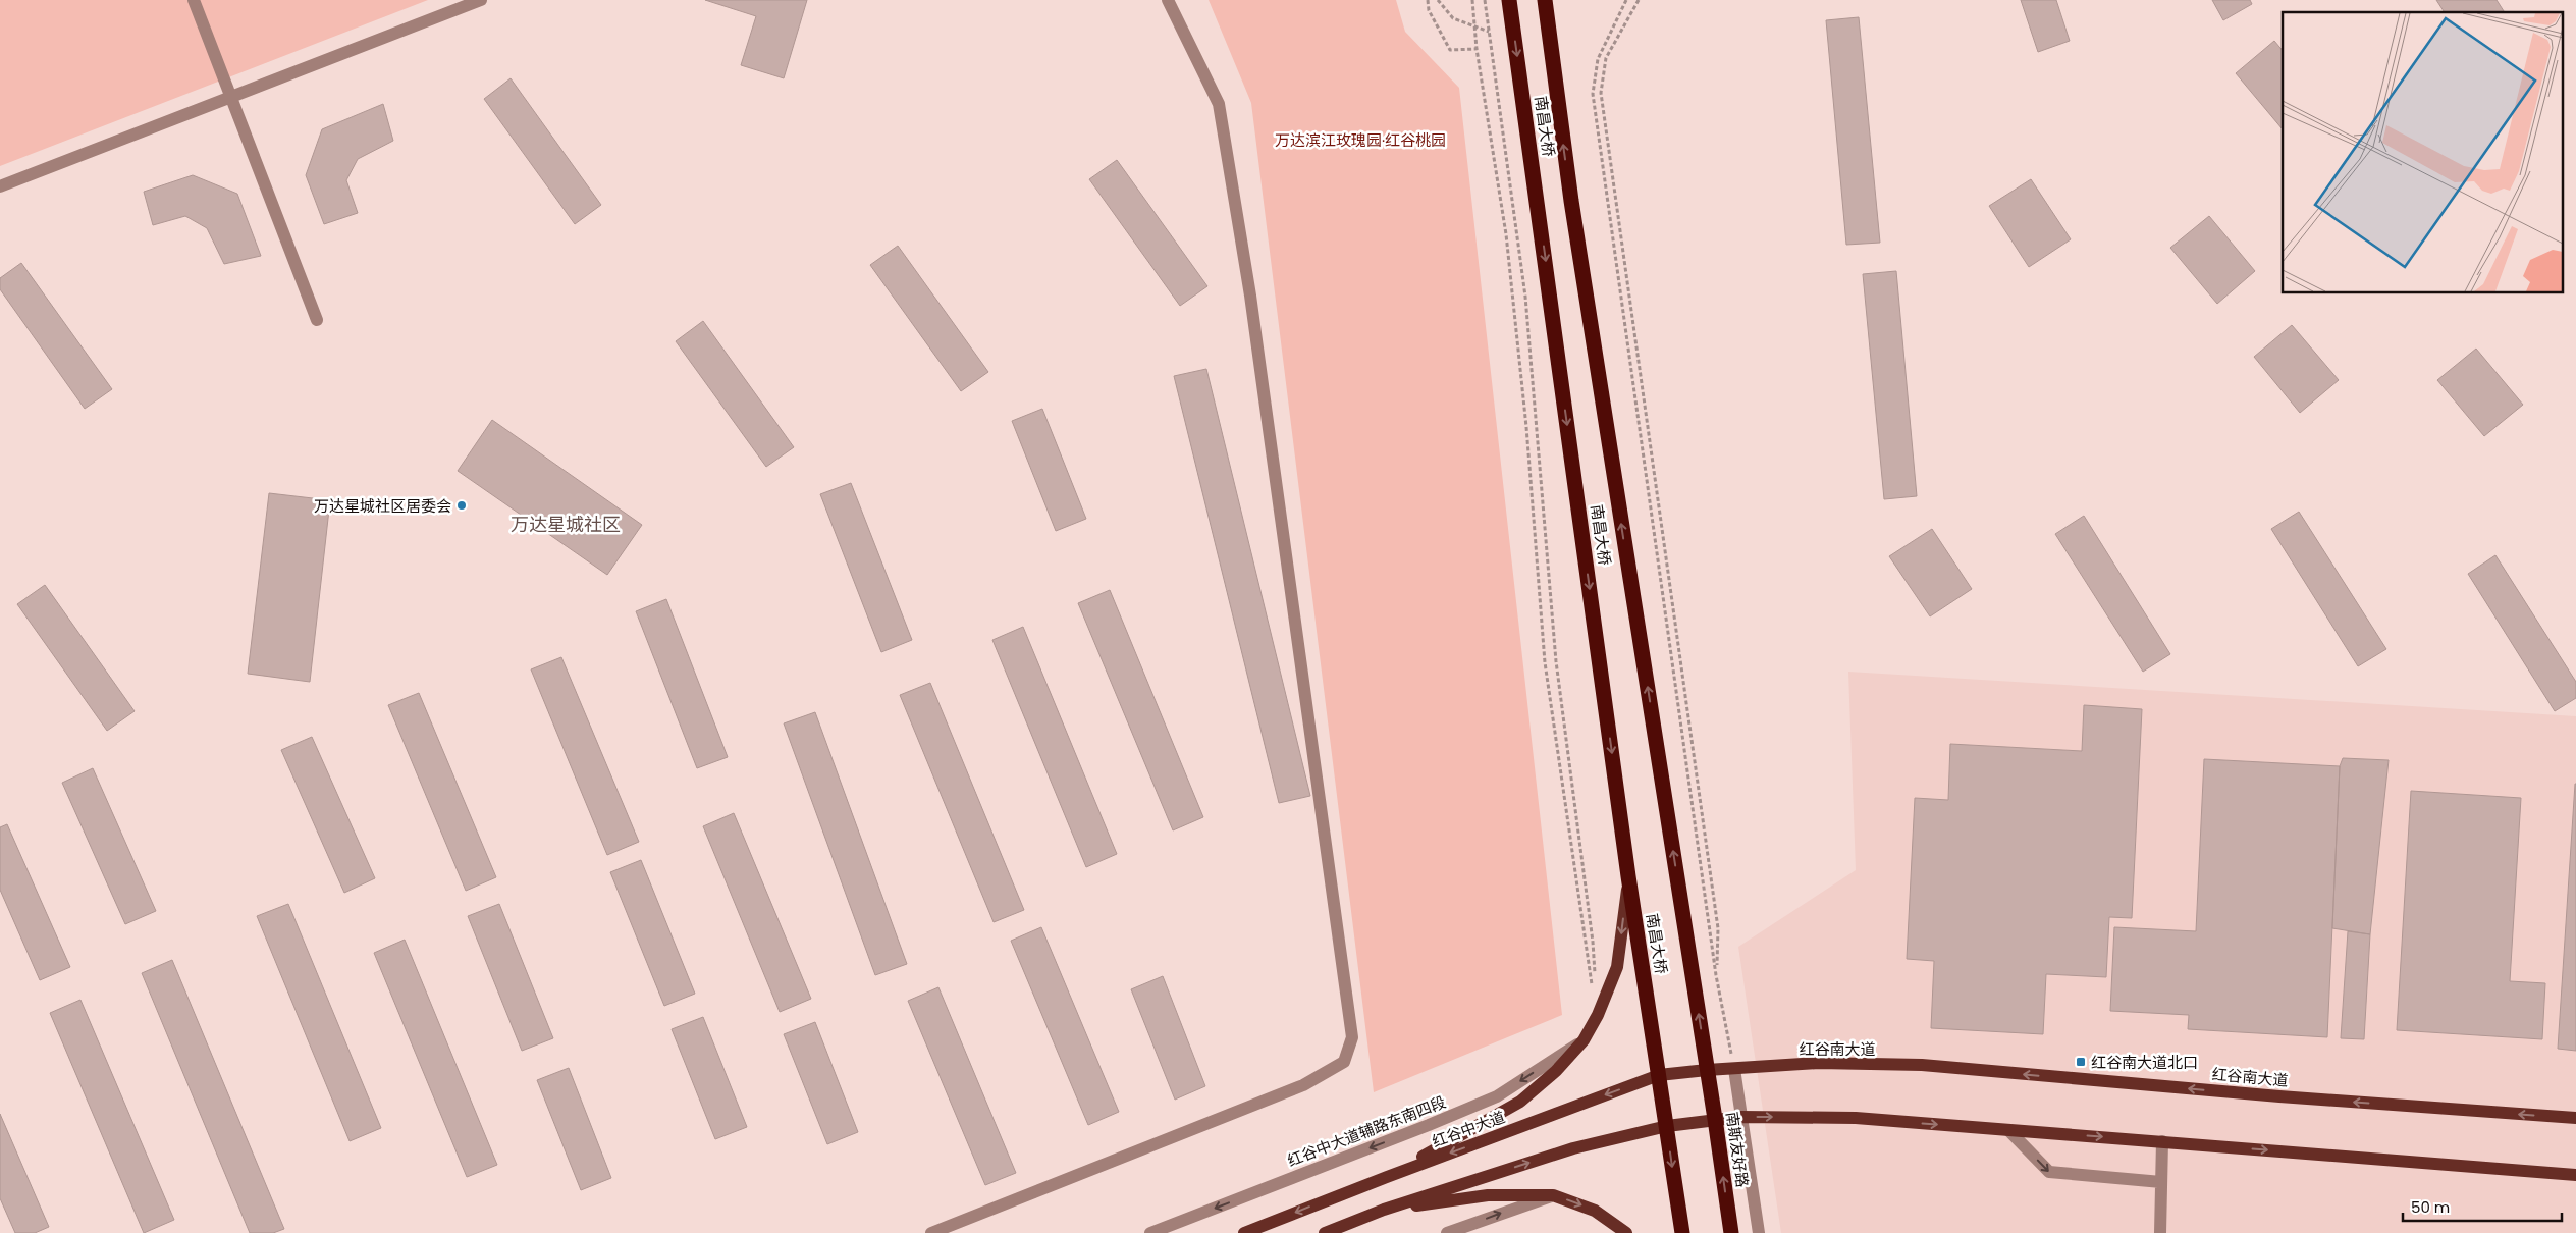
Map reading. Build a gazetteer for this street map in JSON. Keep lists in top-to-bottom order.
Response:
{
  "streets": {
    "highway": ["南昌大桥", "南斯友好路"],
    "main road": ["红谷南大道", "红谷中大道"],
    "street": ["红谷中大道辅路东南四段"]
  },
  "crossings": [
    ["南昌大桥", "红谷南大道"],
    ["南昌大桥", "红谷中大道"],
    ["南昌大桥", "南斯友好路"],
    ["红谷南大道", "红谷中大道"],
    ["红谷南大道", "南斯友好路"],
    ["红谷中大道", "南斯友好路"]
  ],
  "one_way": ["红谷中大道辅路东南四段"],
  "districts": ["万达星城社区"],
  "parks": ["万达滨江玫瑰园·红谷桃园"],
  "places": {
    "other": ["万达星城社区居委会"],
    "transit": ["红谷南大道北口"]
  },
  "scale_bar": "50 m"
}
